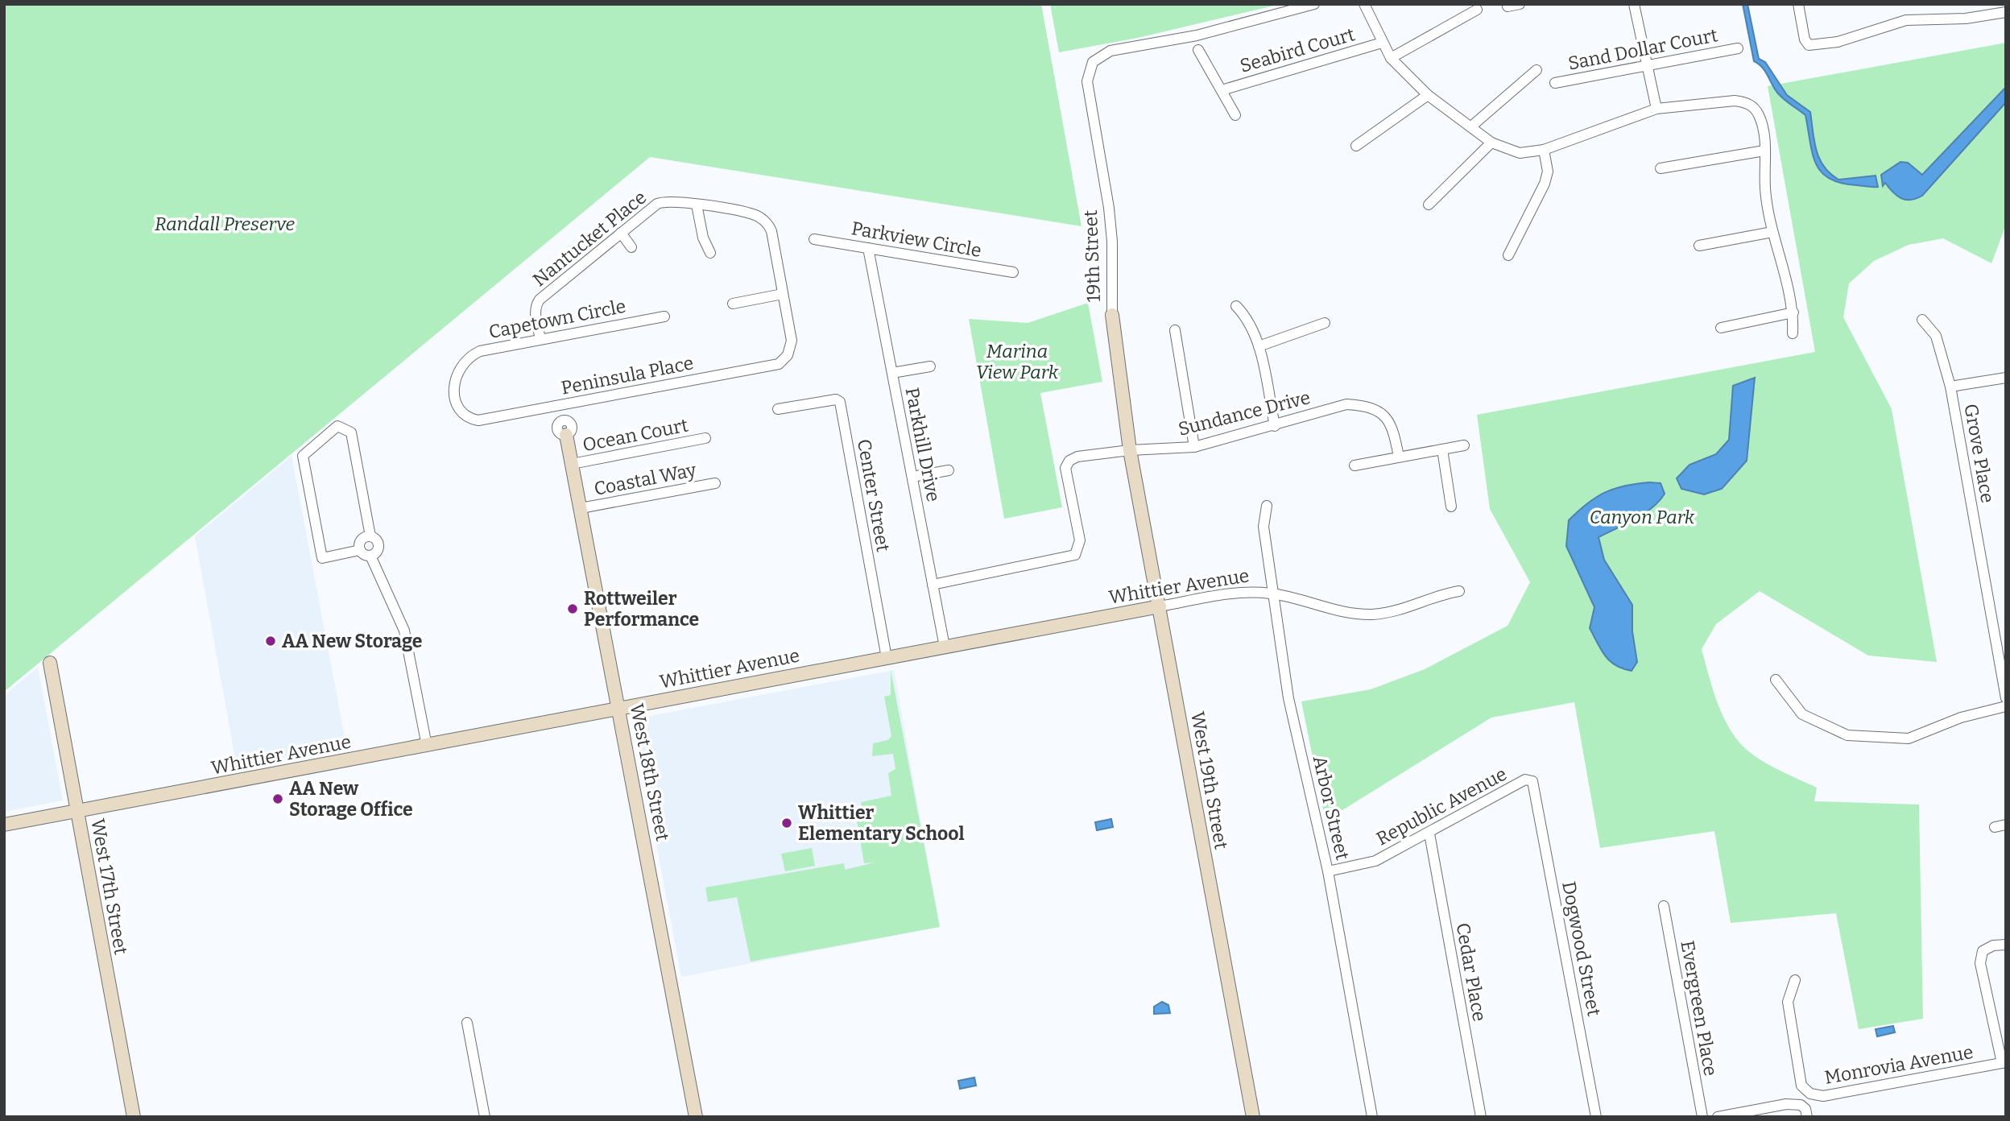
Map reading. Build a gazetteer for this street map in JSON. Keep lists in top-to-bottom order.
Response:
{
  "streets": {
    "street": [
      "Sand Dollar Court",
      "Seabird Court",
      "Nantucket Place",
      "Parkview Circle",
      "19th Street",
      "Capetown Circle",
      "Peninsula Place",
      "Sundance Drive",
      "Ocean Court",
      "Parkhill Drive",
      "Grove Place",
      "Coastal Way",
      "Center Street",
      "Whittier Avenue",
      "West 18th Street",
      "West 19th Street",
      "Republic Avenue",
      "Arbor Street",
      "West 17th Street",
      "Dogwood Street",
      "Cedar Place",
      "Evergreen Place",
      "Monrovia Avenue"
    ]
  },
  "crossings": [
    ["Nantucket Place", "Capetown Circle"],
    ["Nantucket Place", "Peninsula Place"],
    ["Parkview Circle", "Parkhill Drive"],
    ["19th Street", "Sundance Drive"],
    ["19th Street", "West 19th Street"],
    ["Capetown Circle", "Peninsula Place"],
    ["Peninsula Place", "West 18th Street"],
    ["Sundance Drive", "Parkhill Drive"],
    ["Sundance Drive", "West 19th Street"],
    ["Ocean Court", "West 18th Street"],
    ["Parkhill Drive", "Whittier Avenue"],
    ["Coastal Way", "West 18th Street"],
    ["Center Street", "Whittier Avenue"],
    ["Whittier Avenue", "West 18th Street"],
    ["Whittier Avenue", "West 19th Street"],
    ["Whittier Avenue", "Arbor Street"],
    ["Whittier Avenue", "West 17th Street"],
    ["Republic Avenue", "Arbor Street"],
    ["Republic Avenue", "Dogwood Street"],
    ["Republic Avenue", "Cedar Place"]
  ],
  "parks": ["Randall Preserve", "Marina View Park", "Canyon Park"],
  "places": [
    "Rottweiler Performance",
    "AA New Storage",
    "AA New Storage Office",
    "Whittier Elementary School"
  ]
}
